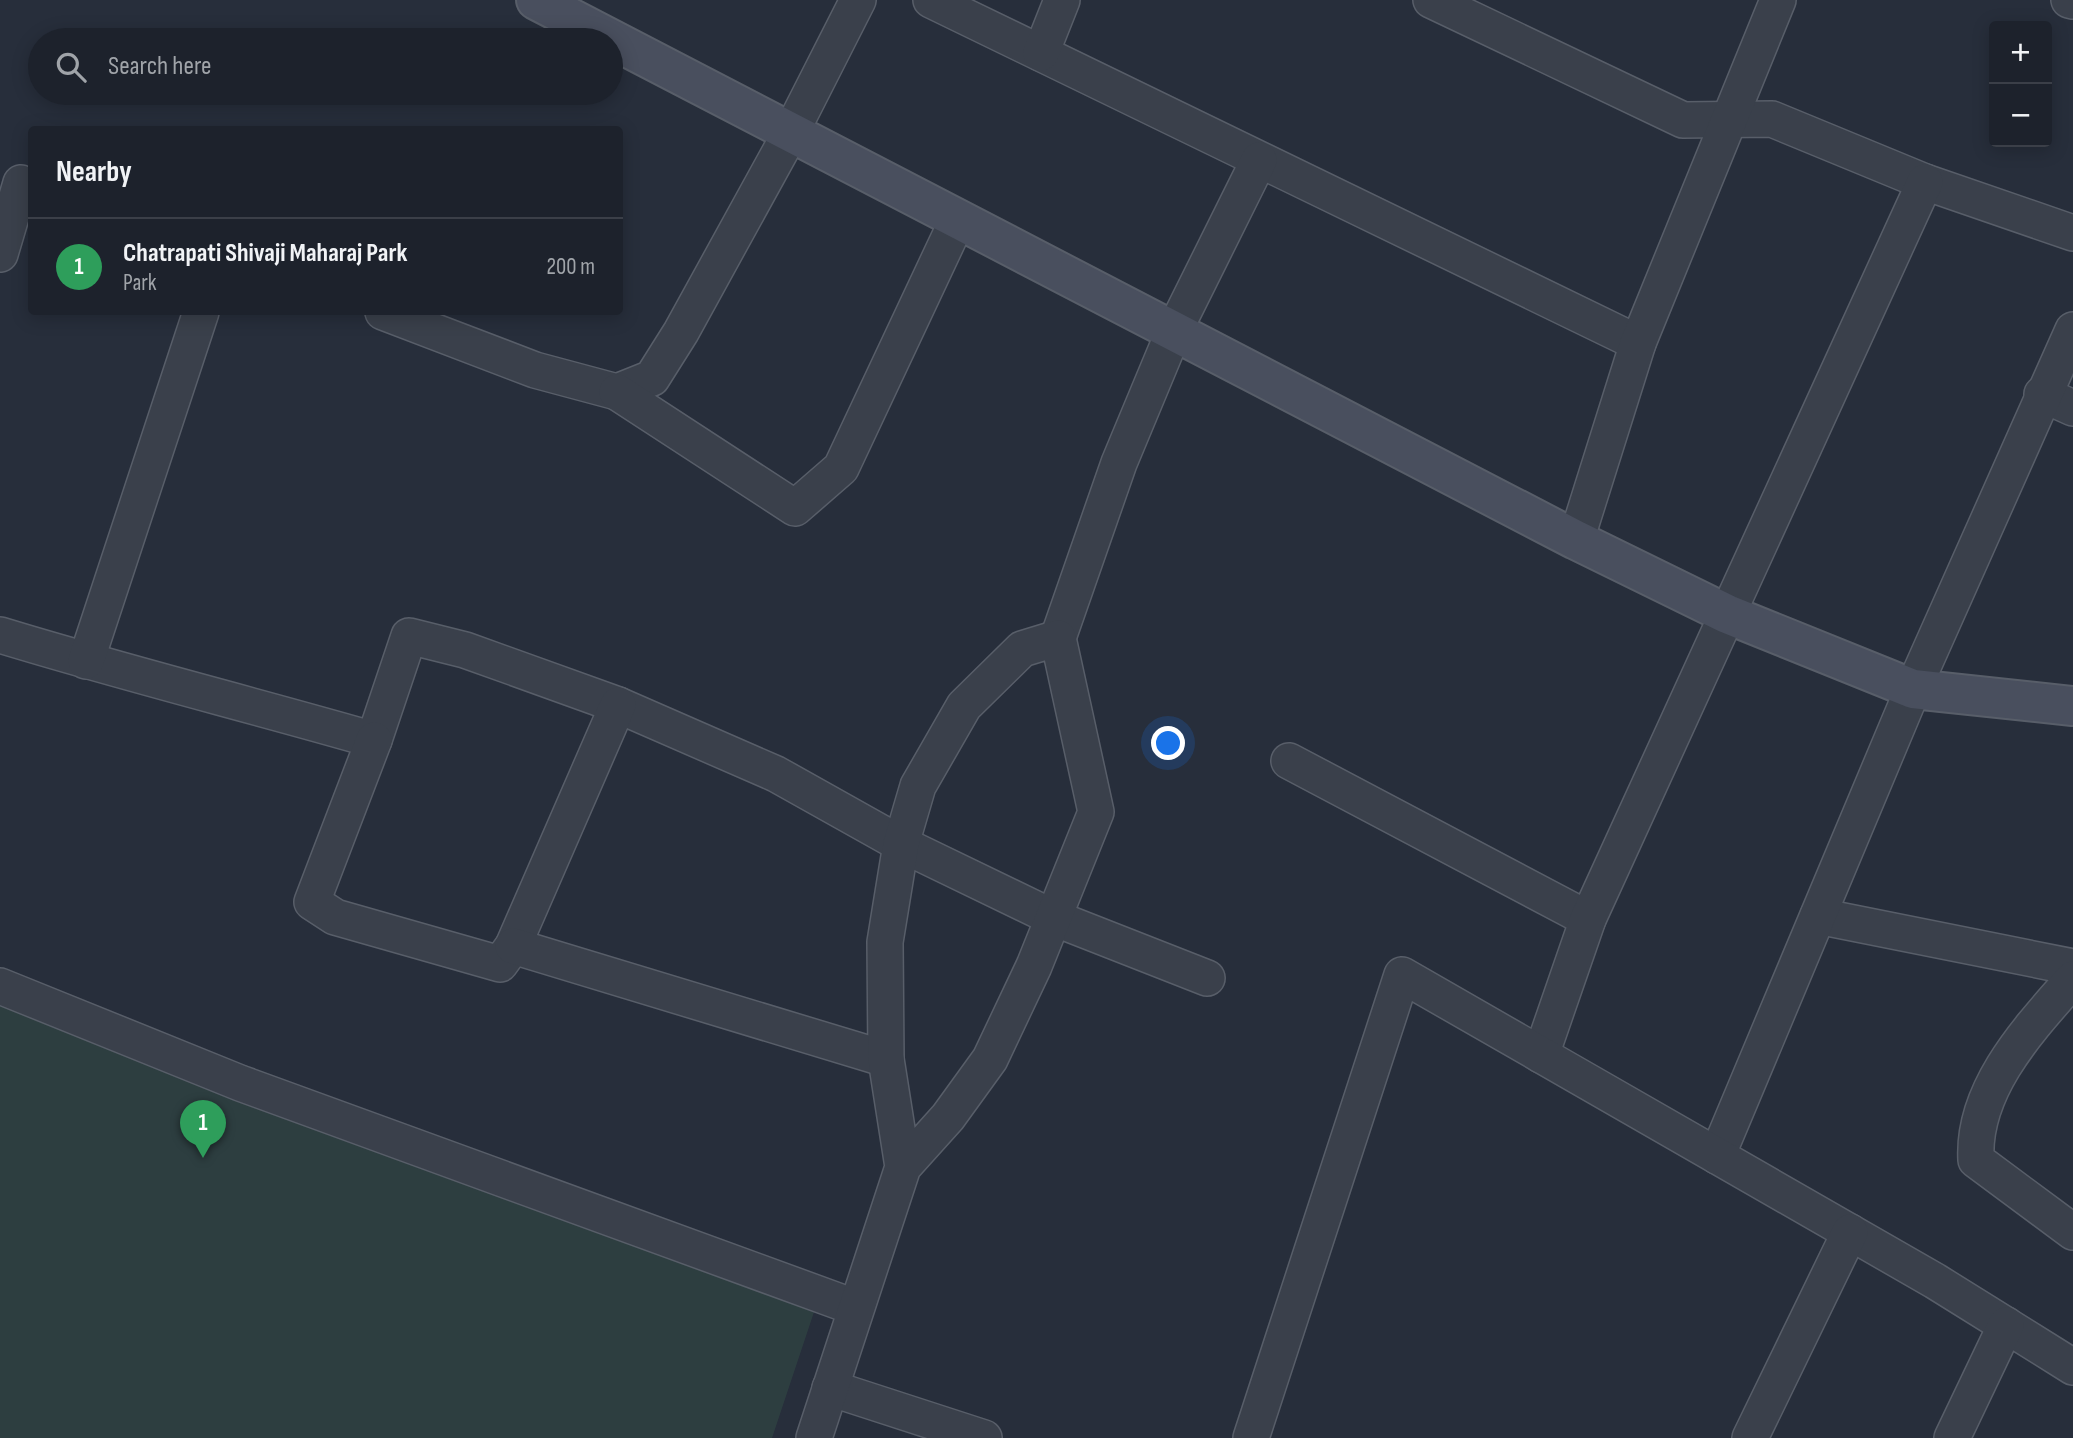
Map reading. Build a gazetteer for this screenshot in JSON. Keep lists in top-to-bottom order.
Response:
{
  "page": {
    "map_buttons": ["+", "−"],
    "search": "Search here",
    "heading": "Nearby",
    "list": [
      {
        "mark": "1",
        "name": "Chatrapati Shivaji Maharaj Park",
        "note": "Park",
        "value": "200 m"
      }
    ],
    "pins": "1"
  }
}
